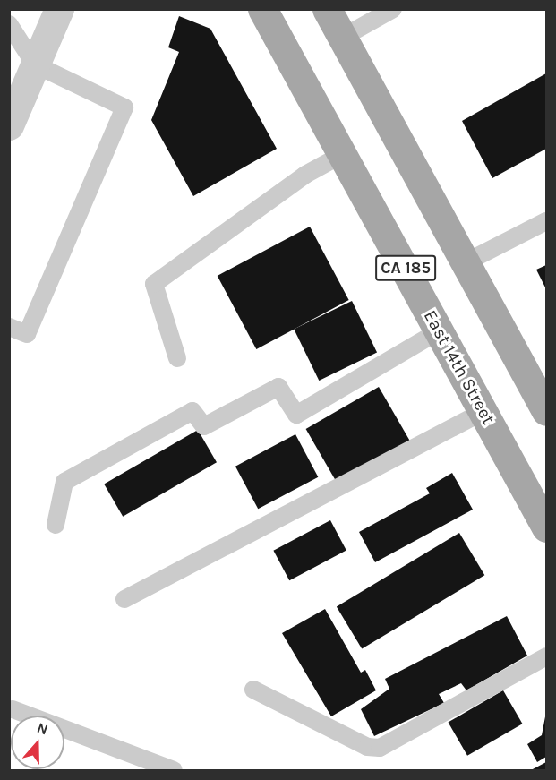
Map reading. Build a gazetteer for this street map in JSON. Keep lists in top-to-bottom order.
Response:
{
  "streets": {
    "main road": ["CA 185", "East 14th Street"]
  },
  "north": "top"
}
